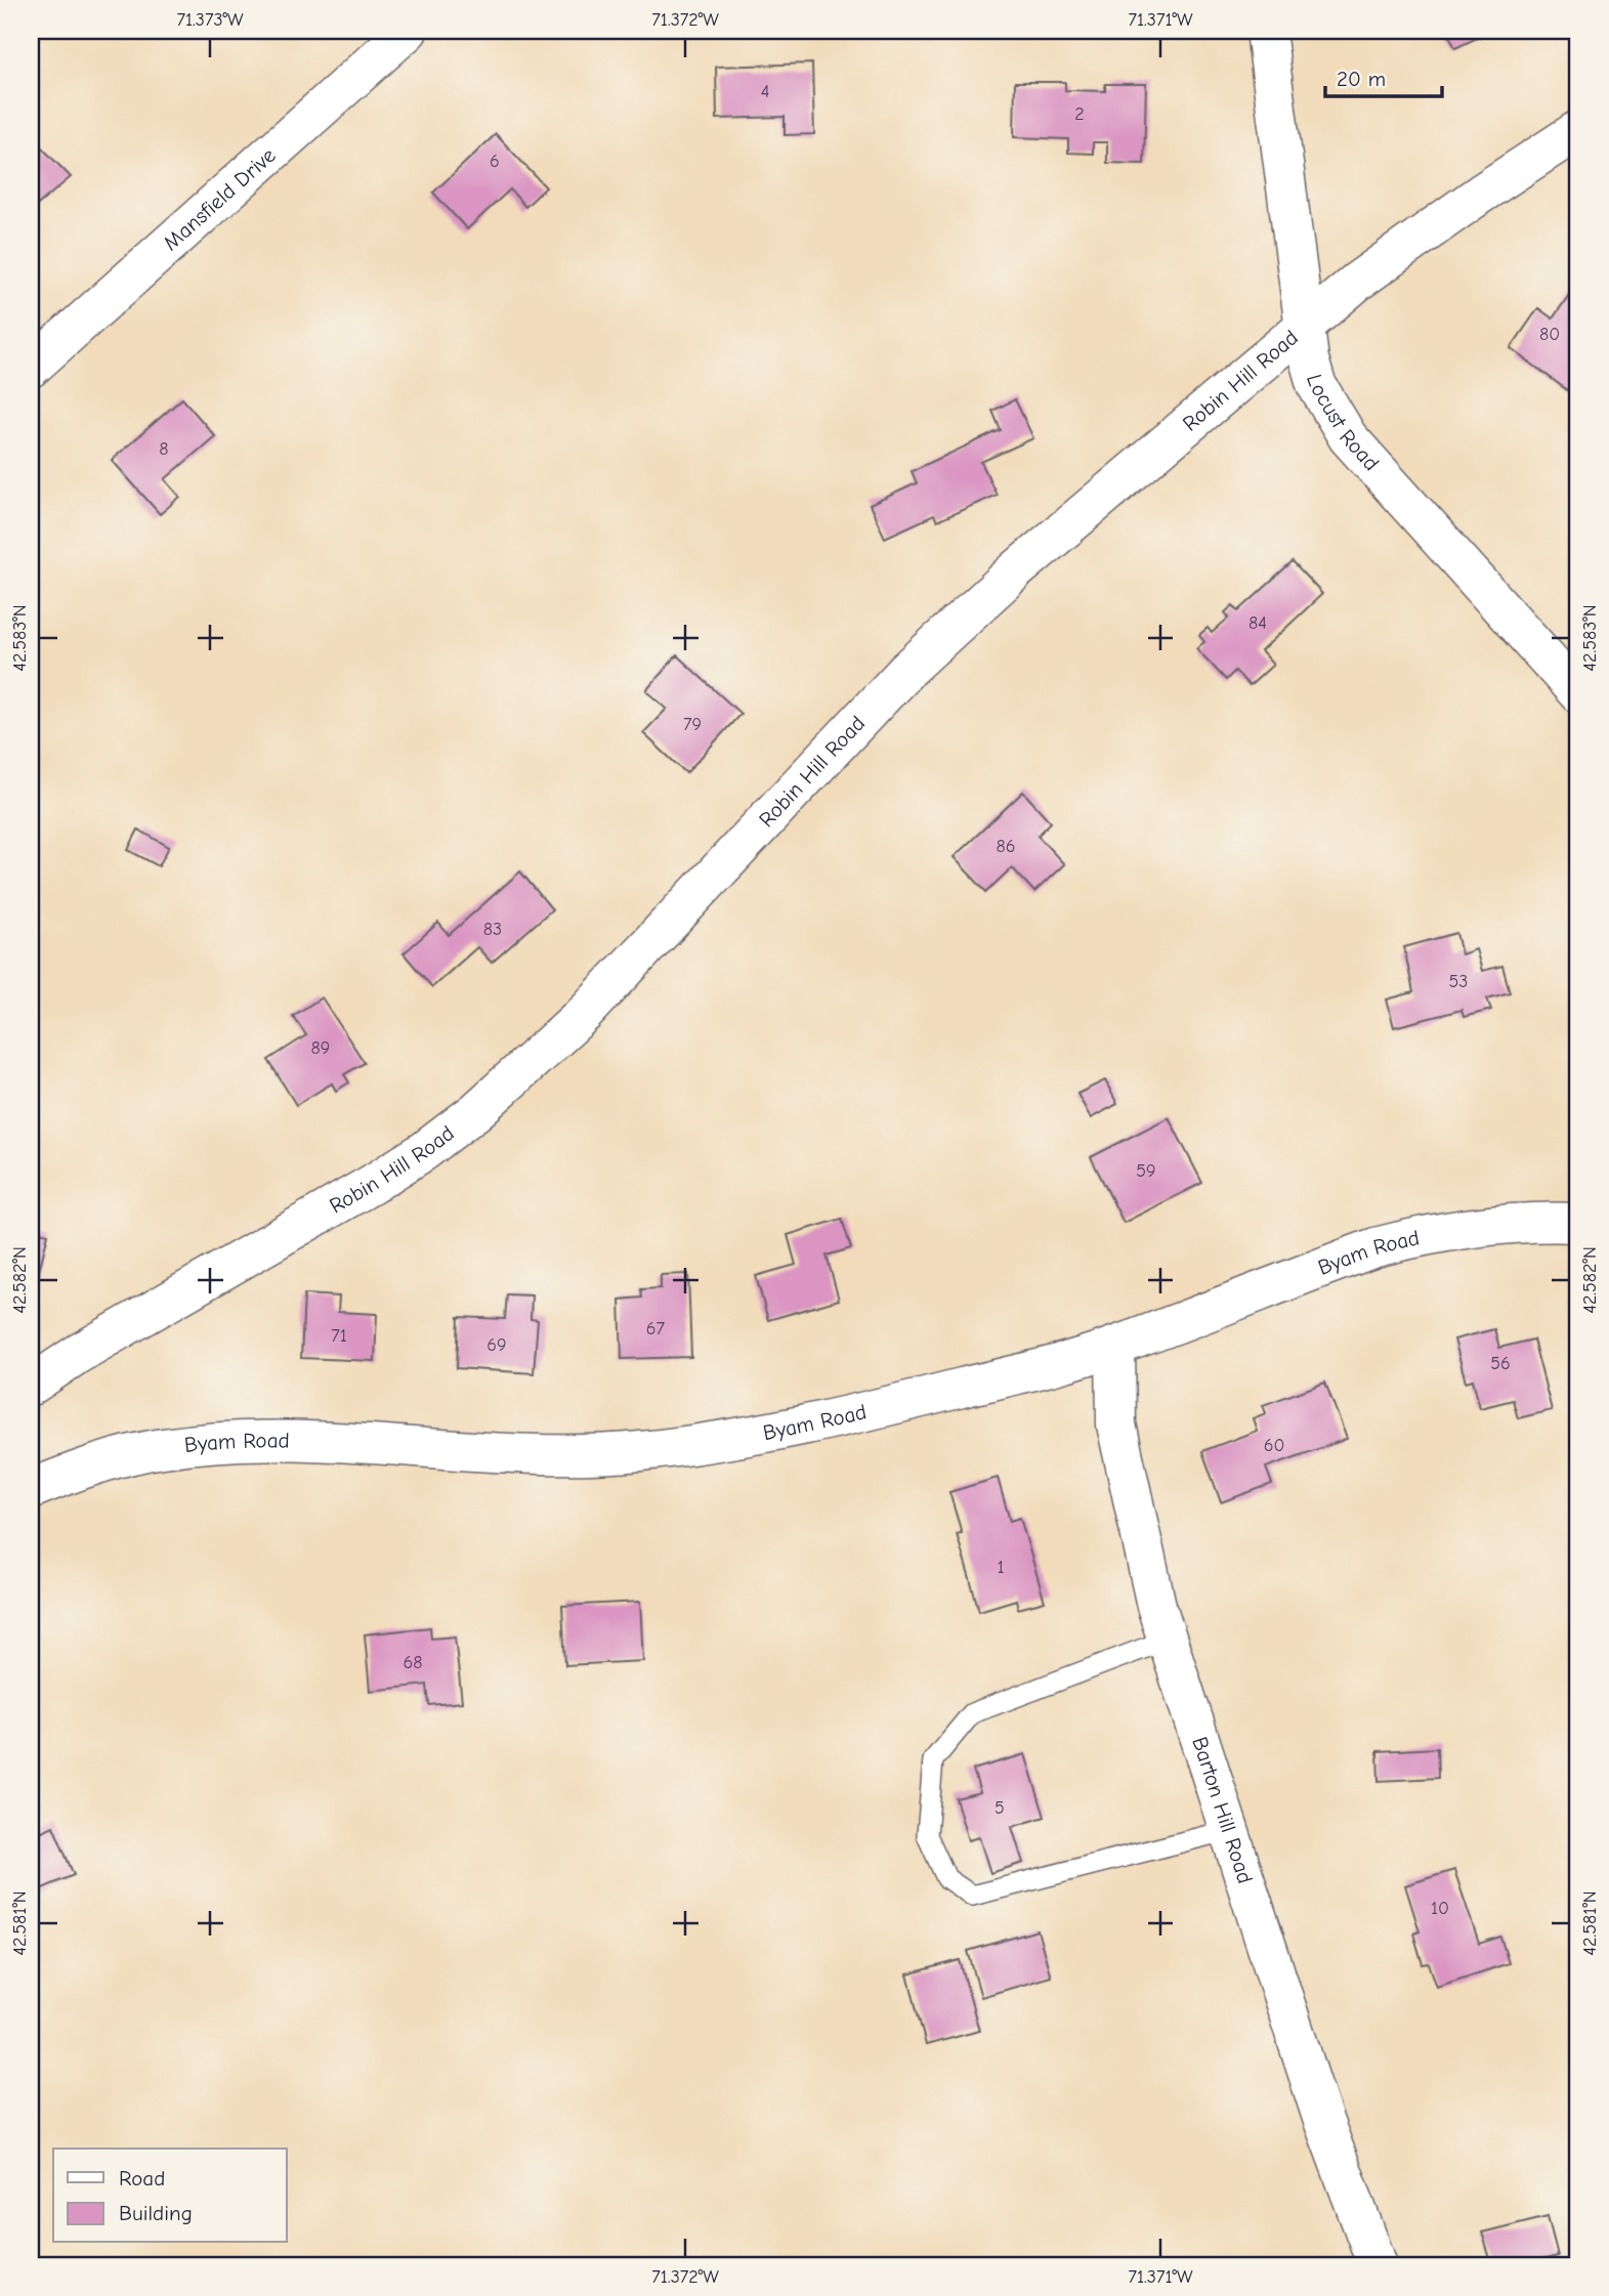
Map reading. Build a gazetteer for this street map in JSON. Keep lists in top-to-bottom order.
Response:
{
  "streets": {
    "street": [
      "Mansfield Drive",
      "Robin Hill Road",
      "Locust Road",
      "Byam Road",
      "Barton Hill Road"
    ]
  },
  "crossings": [
    ["Robin Hill Road", "Locust Road"],
    ["Byam Road", "Barton Hill Road"]
  ],
  "house_numbers": [
    "4",
    "2",
    "6",
    "80",
    "8",
    "84",
    "79",
    "86",
    "83",
    "53",
    "89",
    "59",
    "67",
    "71",
    "69",
    "56",
    "60",
    "1",
    "68",
    "5",
    "10"
  ],
  "legend": ["Road", "Building"],
  "scale_bar": "20 m",
  "coordinates": [
    "71.373°W",
    "71.372°W",
    "71.371°W",
    "42.583°N",
    "42.582°N",
    "42.581°N"
  ]
}
